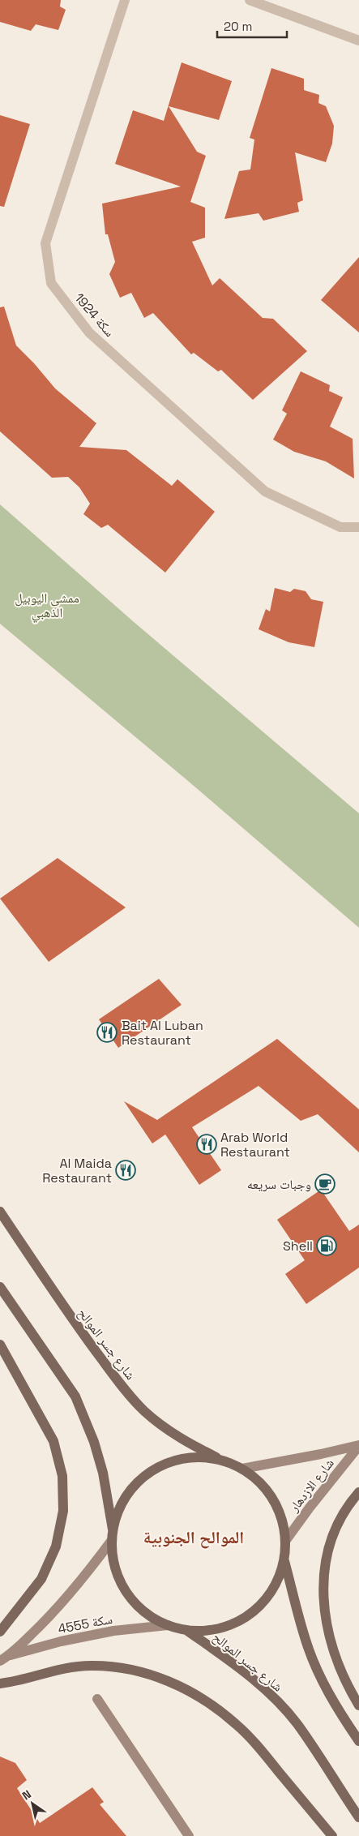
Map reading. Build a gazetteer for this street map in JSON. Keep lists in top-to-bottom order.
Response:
{
  "streets": {
    "main road": ["شارع جسر الموالح"],
    "street": ["سكة 1924", "شارع الازدهار", "سكة 4555"]
  },
  "districts": ["الموالح الجنوبية"],
  "parks": ["ممشى اليوبيل الذهبي"],
  "places": {
    "restaurant": ["Bait Al Luban Restaurant", "Arab World Restaurant", "Al Maida Restaurant"],
    "cafe": ["وجبات سريعه"],
    "fuel station": ["Shell"]
  },
  "scale_bar": "20 m",
  "north": "top left"
}
